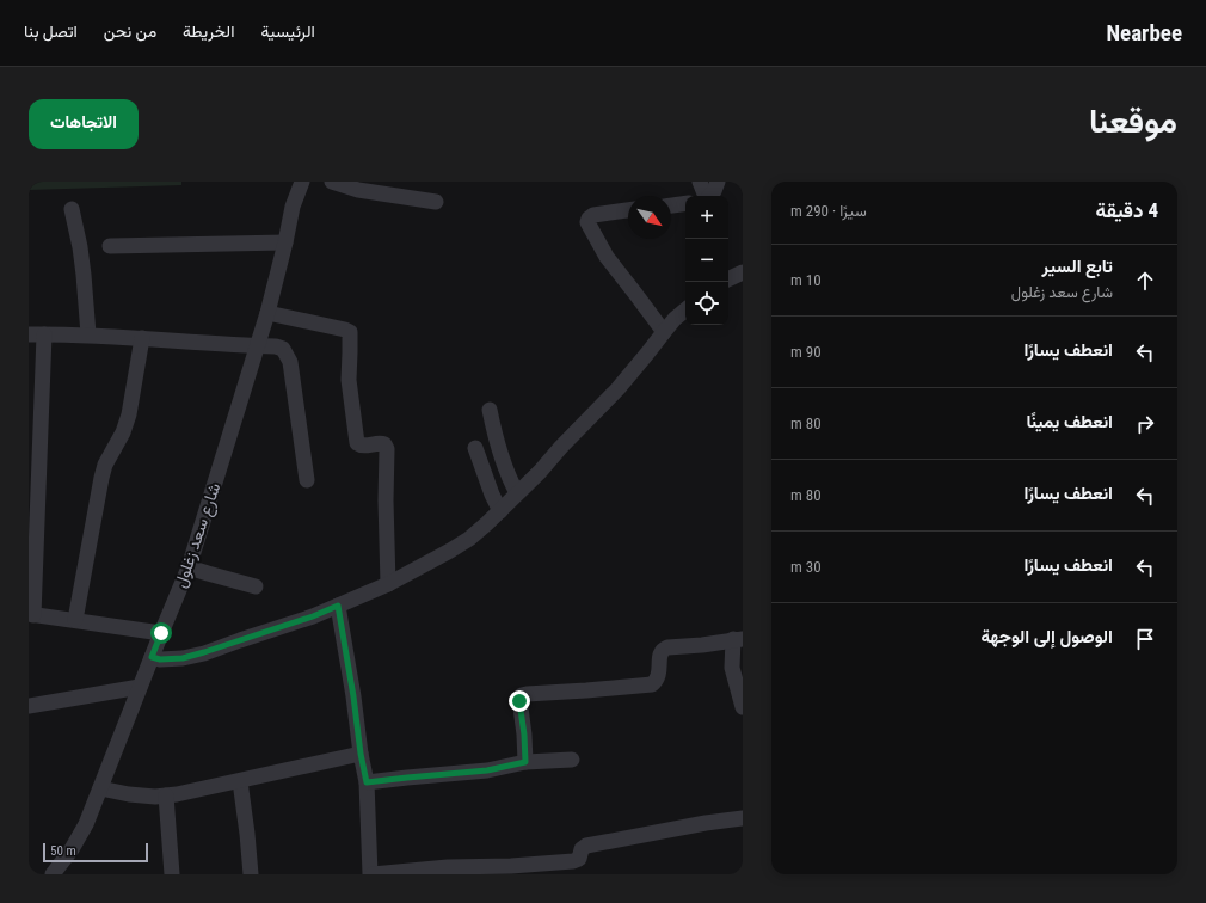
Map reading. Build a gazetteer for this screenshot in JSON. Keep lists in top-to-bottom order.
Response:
{
  "streets": {
    "street": ["شارع سعد زغلول"]
  },
  "scale_bar": "50 m",
  "north": "bottom right",
  "page": {
    "header": "Nearbee",
    "nav": [
      "الرئيسية",
      "الخريطة",
      "من نحن",
      "اتصل بنا"
    ],
    "title": "موقعنا",
    "buttons": "الاتجاهات",
    "heading": ["4 دقيقة", "سيرًا · 290 m"],
    "map_buttons": ["+", "−"],
    "list": [
      ["تابع السير", "شارع سعد زغلول", "10 m"],
      ["انعطف يسارًا", "90 m"],
      ["انعطف يمينًا", "80 m"],
      ["انعطف يسارًا", "80 m"],
      ["انعطف يسارًا", "30 m"],
      "الوصول إلى الوجهة"
    ],
    "scale": "50 m"
  }
}
